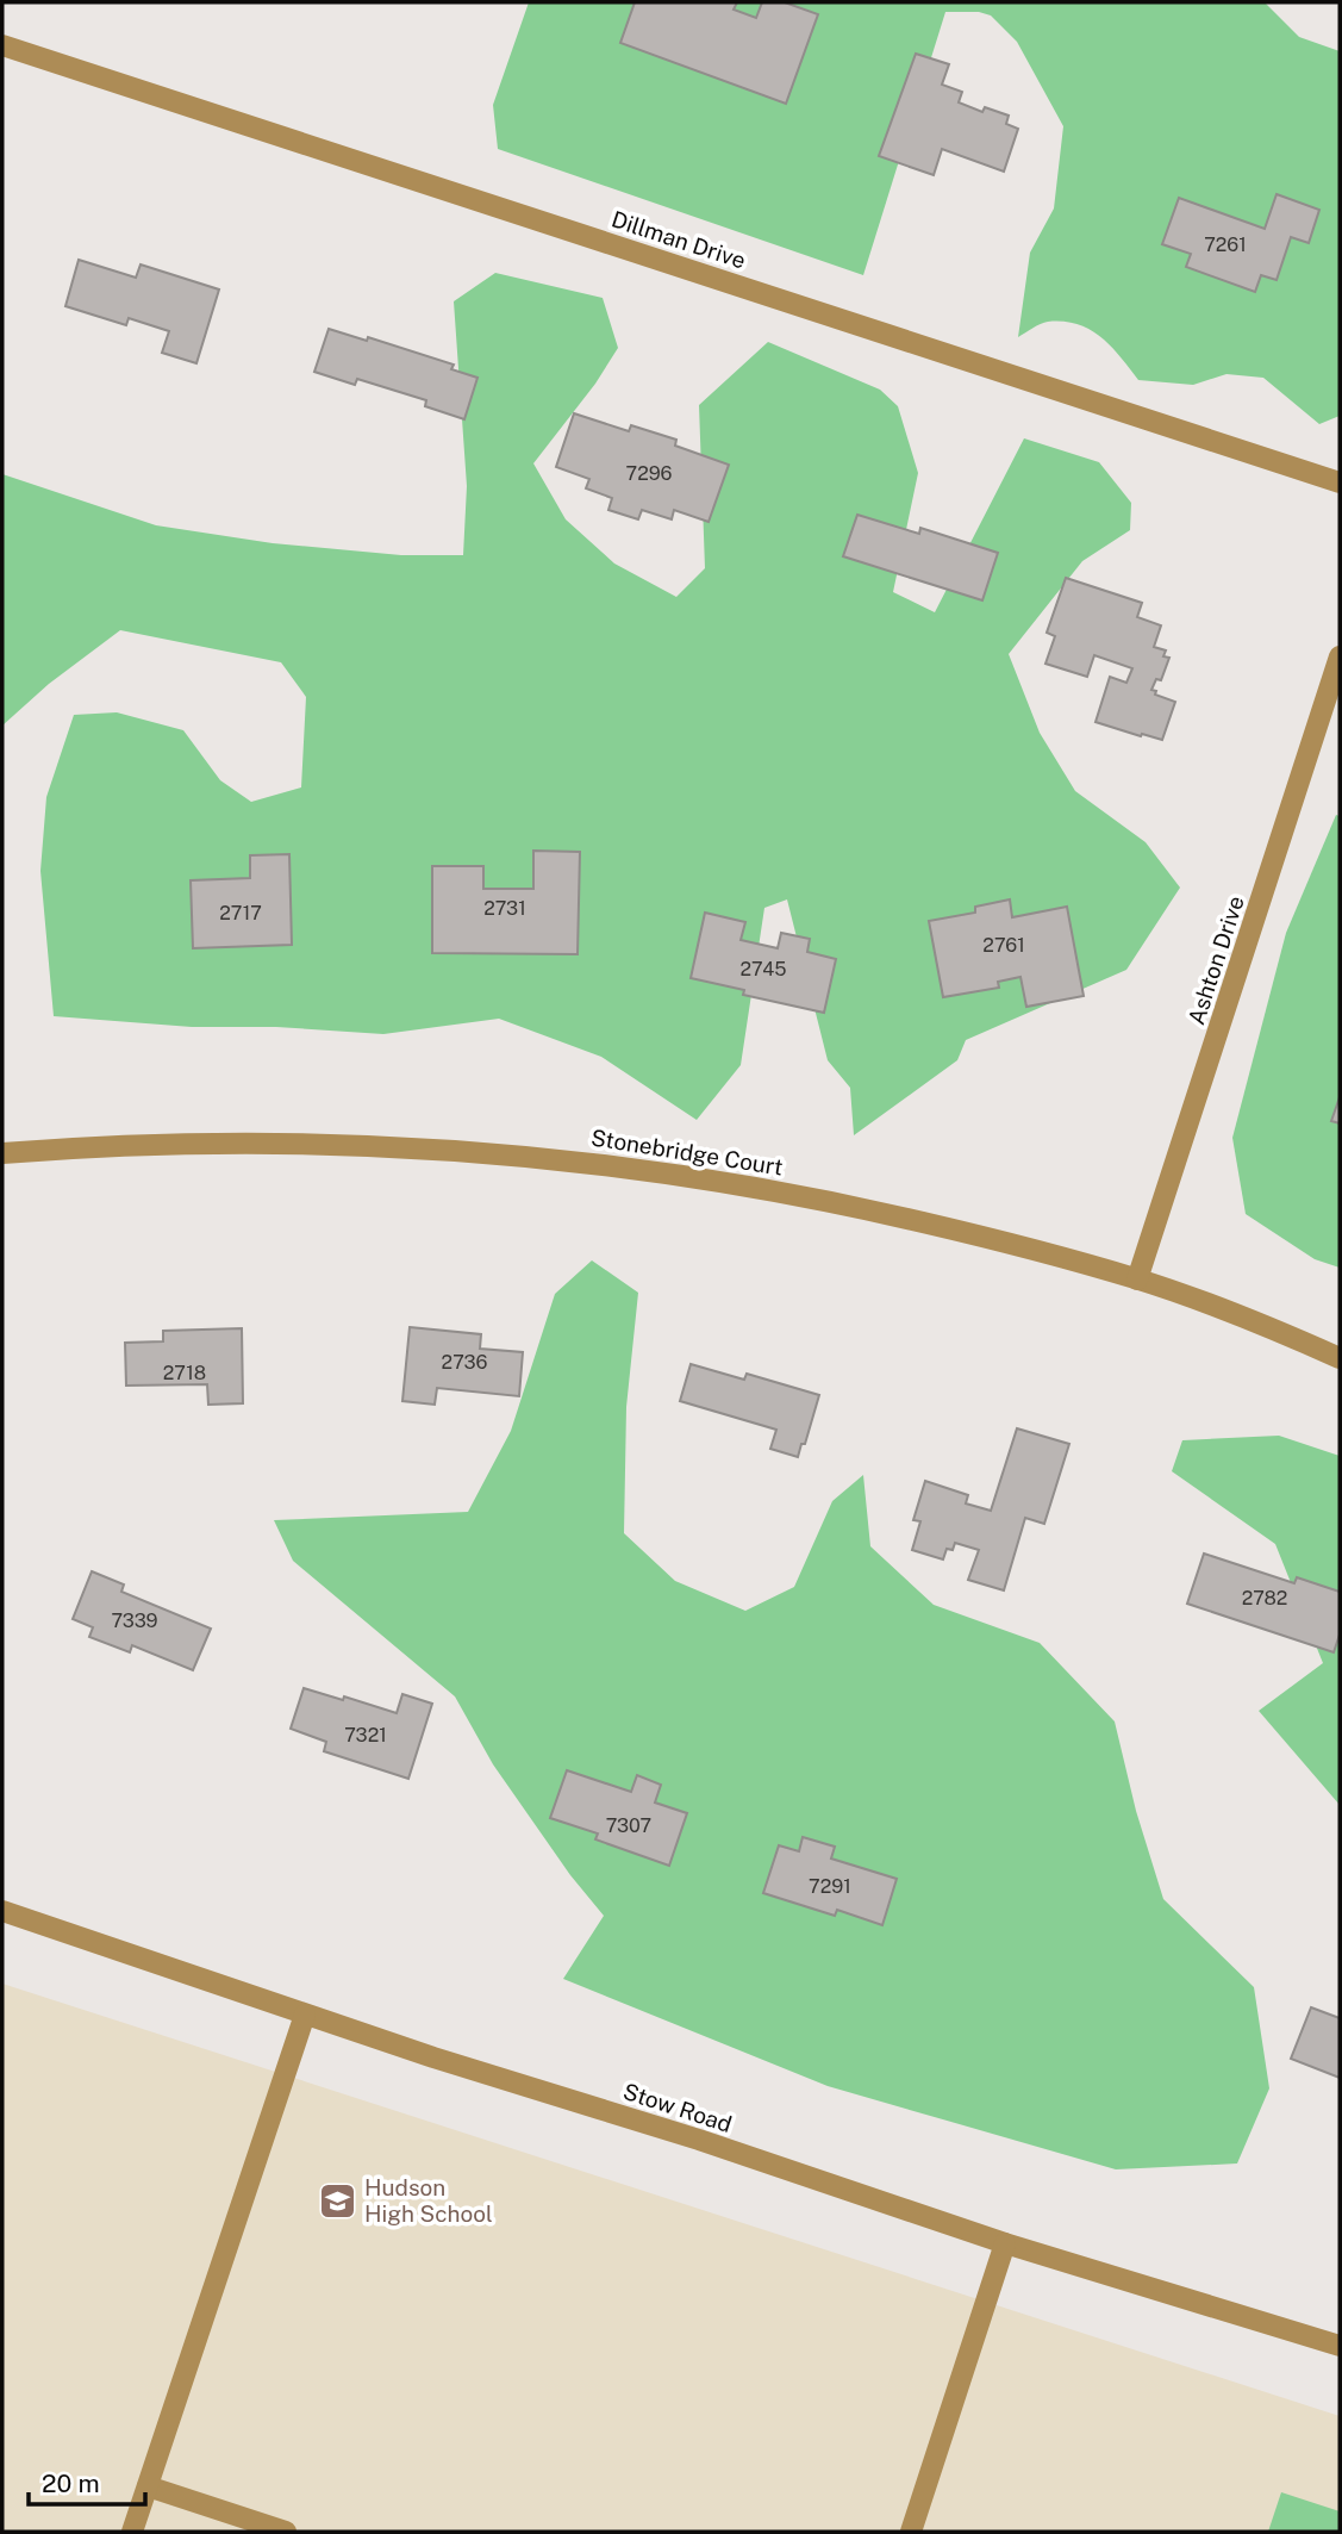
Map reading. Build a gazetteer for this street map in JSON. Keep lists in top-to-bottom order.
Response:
{
  "streets": {
    "street": [
      "Dillman Drive",
      "Ashton Drive",
      "Stonebridge Court",
      "Stow Road"
    ]
  },
  "crossings": [
    ["Ashton Drive", "Stonebridge Court"]
  ],
  "places": {
    "school or university": ["Hudson High School"]
  },
  "house_numbers": [
    "7261",
    "7296",
    "2731",
    "2717",
    "2761",
    "2745",
    "2736",
    "2718",
    "2782",
    "7339",
    "7321",
    "7307",
    "7291"
  ],
  "scale_bar": "20 m"
}
